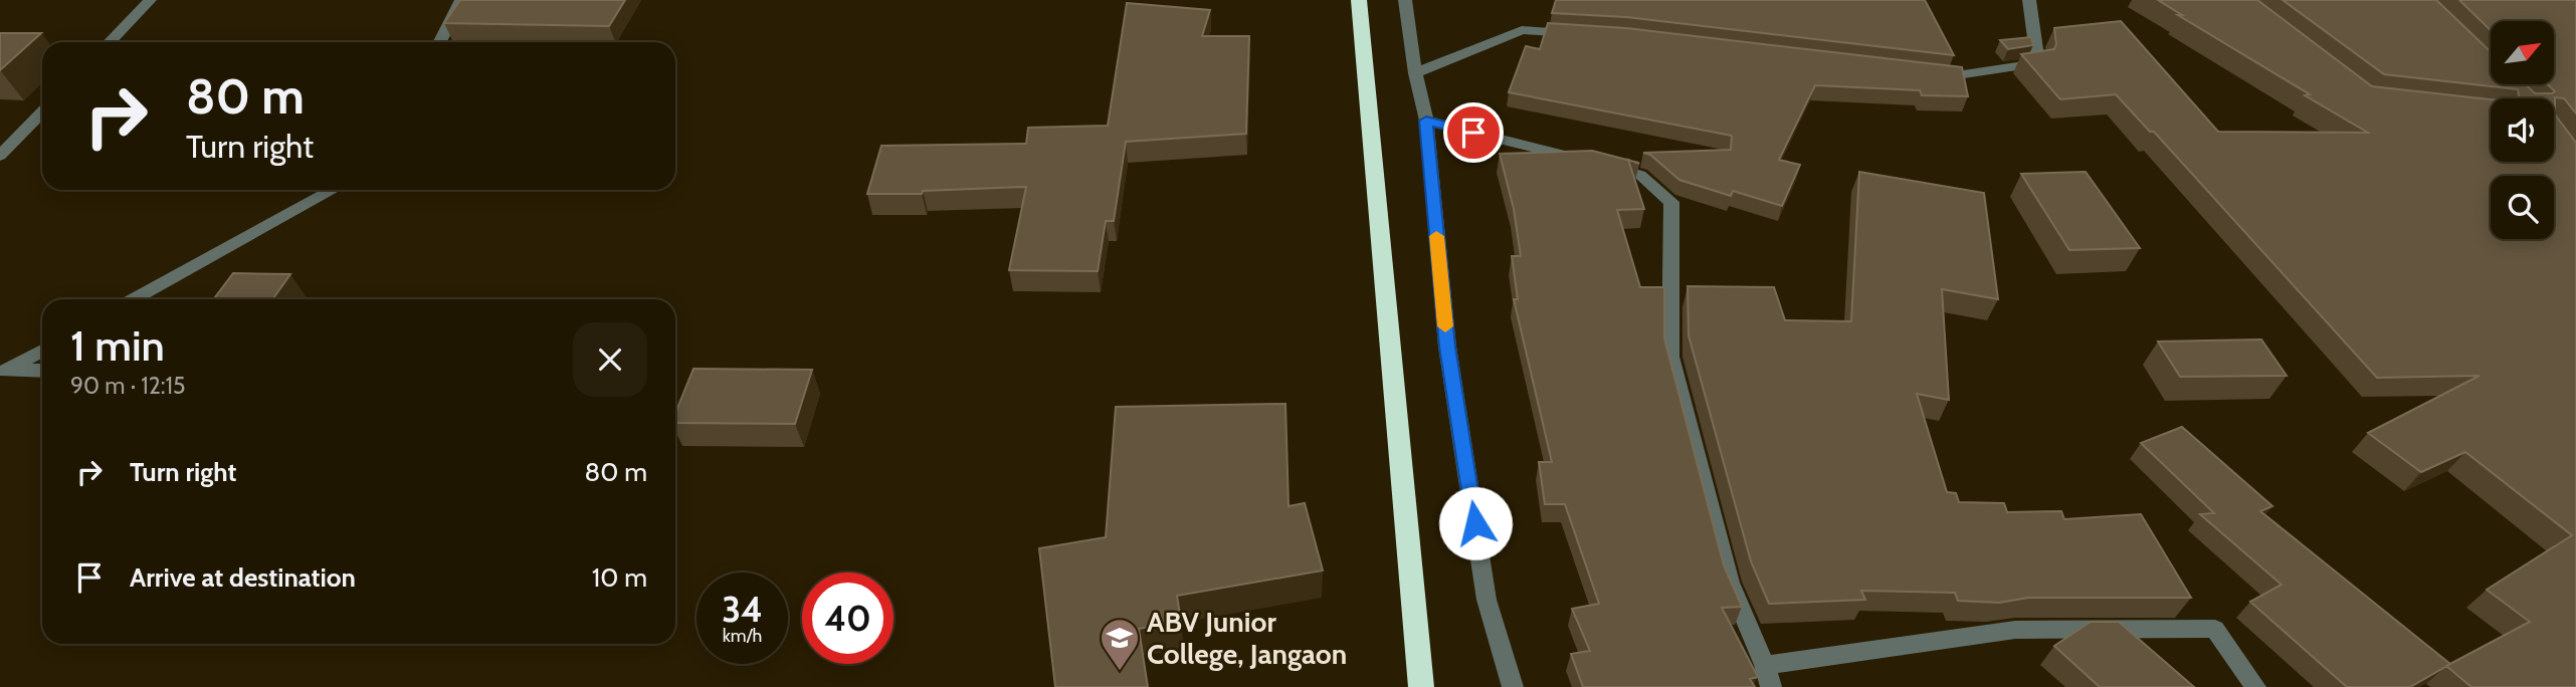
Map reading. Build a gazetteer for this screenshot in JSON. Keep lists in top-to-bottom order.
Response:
{
  "places": {
    "school or university": ["ABV Junior College, Jangaon"]
  },
  "north": "top right",
  "page": {
    "turn": ["80 m", "Turn right"],
    "heading": ["1 min", "90 m · 12:15"],
    "list": [
      {
        "name": "Turn right",
        "value": "80 m"
      },
      {
        "name": "Arrive at destination",
        "value": "10 m"
      }
    ],
    "speed": "34 km/h",
    "limit": "40"
  }
}
